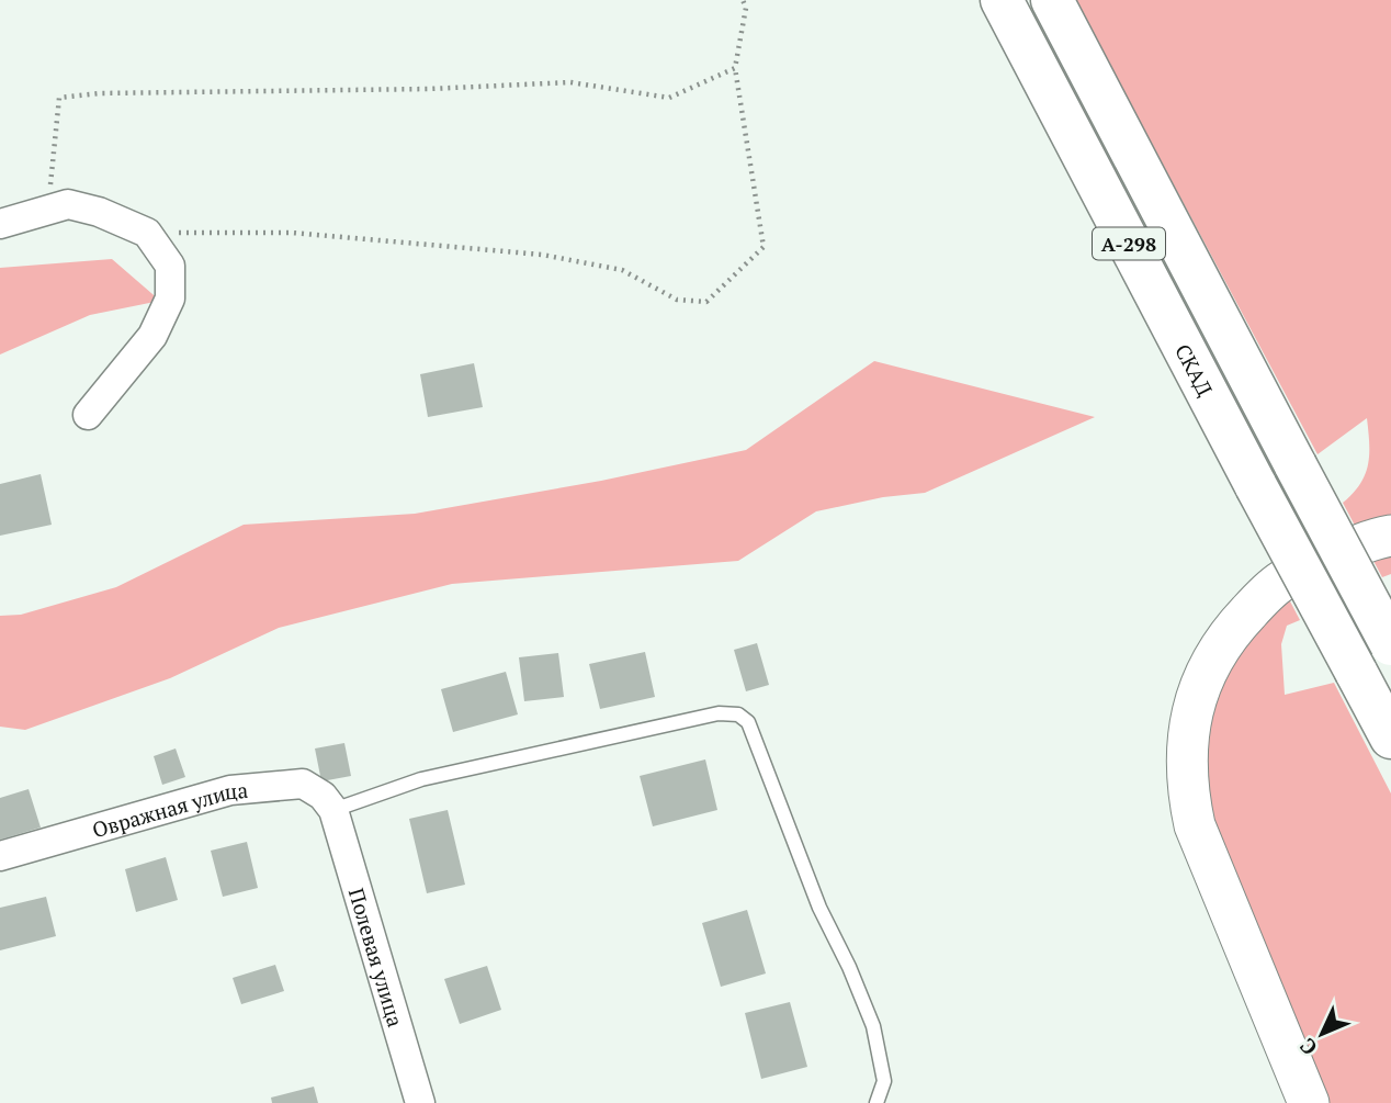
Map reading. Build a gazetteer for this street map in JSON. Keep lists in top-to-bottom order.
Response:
{
  "streets": {
    "highway": ["А-298", "СКАД"],
    "street": ["Овражная улица", "Полевая улица"]
  },
  "crossings": [
    ["Овражная улица", "Полевая улица"]
  ],
  "north": "bottom left"
}
